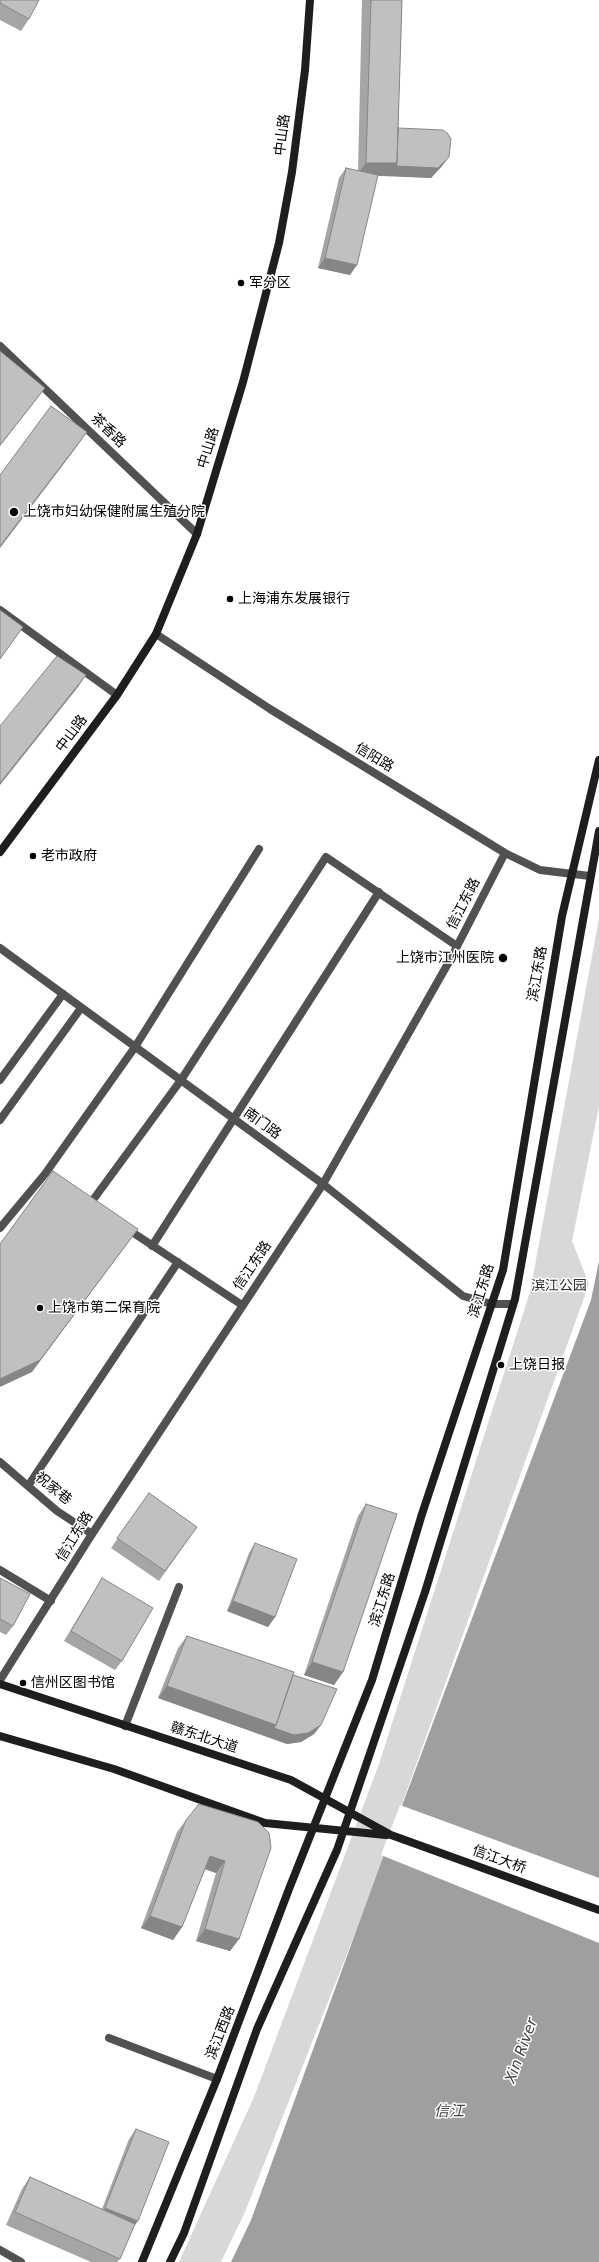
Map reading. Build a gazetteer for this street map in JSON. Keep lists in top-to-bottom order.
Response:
{
  "streets": {
    "main road": [
      "中山路",
      "滨江东路",
      "赣东北大道",
      "信江大桥",
      "滨江西路"
    ],
    "street": [
      "茶香路",
      "信阳路",
      "信江东路",
      "南门路",
      "祝家巷"
    ]
  },
  "crossings": [
    ["中山路", "茶香路"],
    ["中山路", "信阳路"],
    ["信阳路", "信江东路"],
    ["信阳路", "滨江东路"],
    ["信江东路", "南门路"],
    ["信江东路", "祝家巷"],
    ["滨江东路", "南门路"],
    ["滨江东路", "赣东北大道"],
    ["滨江东路", "滨江西路"],
    ["赣东北大道", "信江大桥"]
  ],
  "water": ["Xin River", "信江"],
  "parks": ["滨江公园"],
  "places": [
    "军分区",
    "上饶市妇幼保健附属生殖分院",
    "上海浦东发展银行",
    "老市政府",
    "上饶市江州医院",
    "上饶市第二保育院",
    "上饶日报",
    "信州区图书馆"
  ]
}
